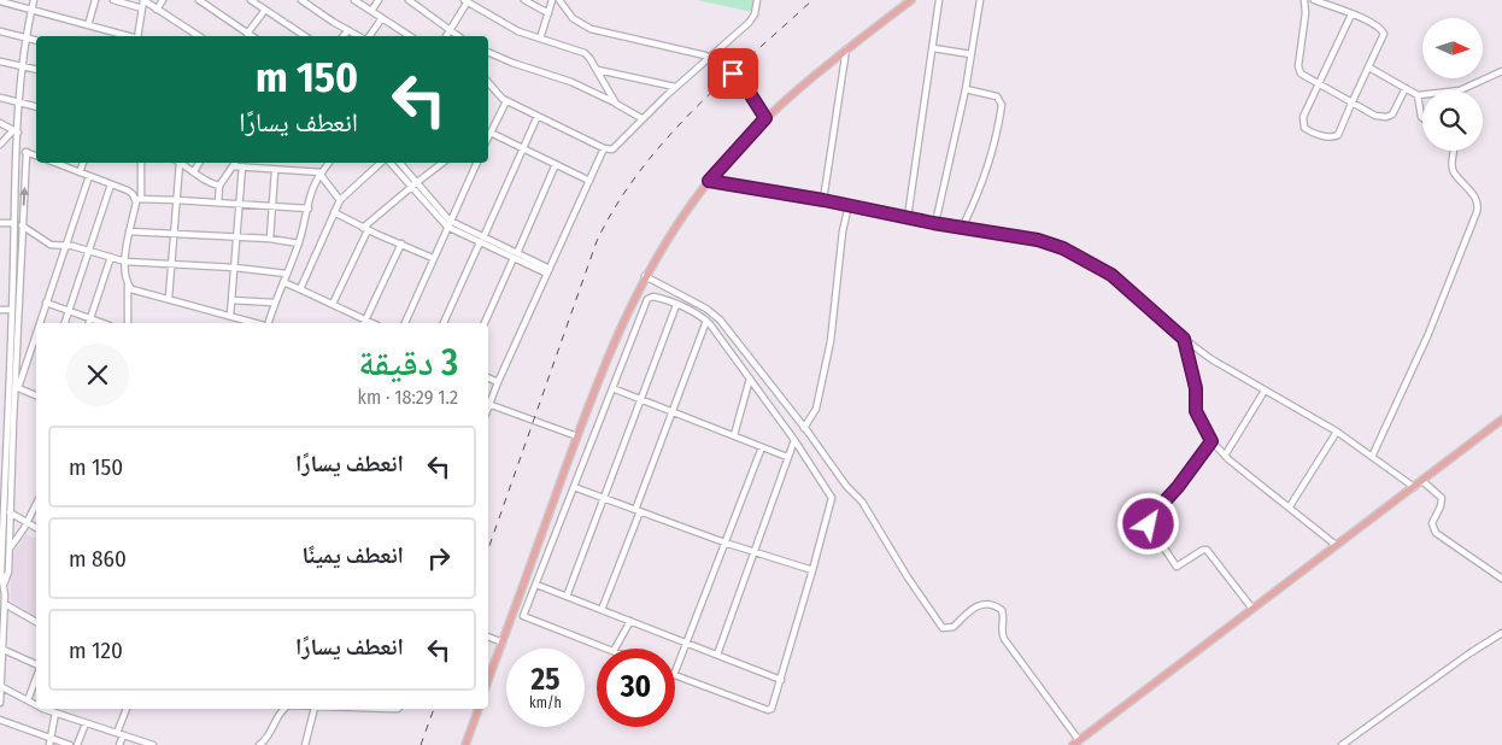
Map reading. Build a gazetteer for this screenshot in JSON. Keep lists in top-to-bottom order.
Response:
{
  "north": "right",
  "page": {
    "turn": ["150 m", "انعطف يسارًا"],
    "heading": ["3 دقيقة", "1.2 km · 18:29"],
    "list": [
      {
        "name": "انعطف يسارًا",
        "value": "150 m"
      },
      {
        "name": "انعطف يمينًا",
        "value": "860 m"
      },
      {
        "name": "انعطف يسارًا",
        "value": "120 m"
      }
    ],
    "speed": "25 km/h",
    "limit": "30"
  }
}
